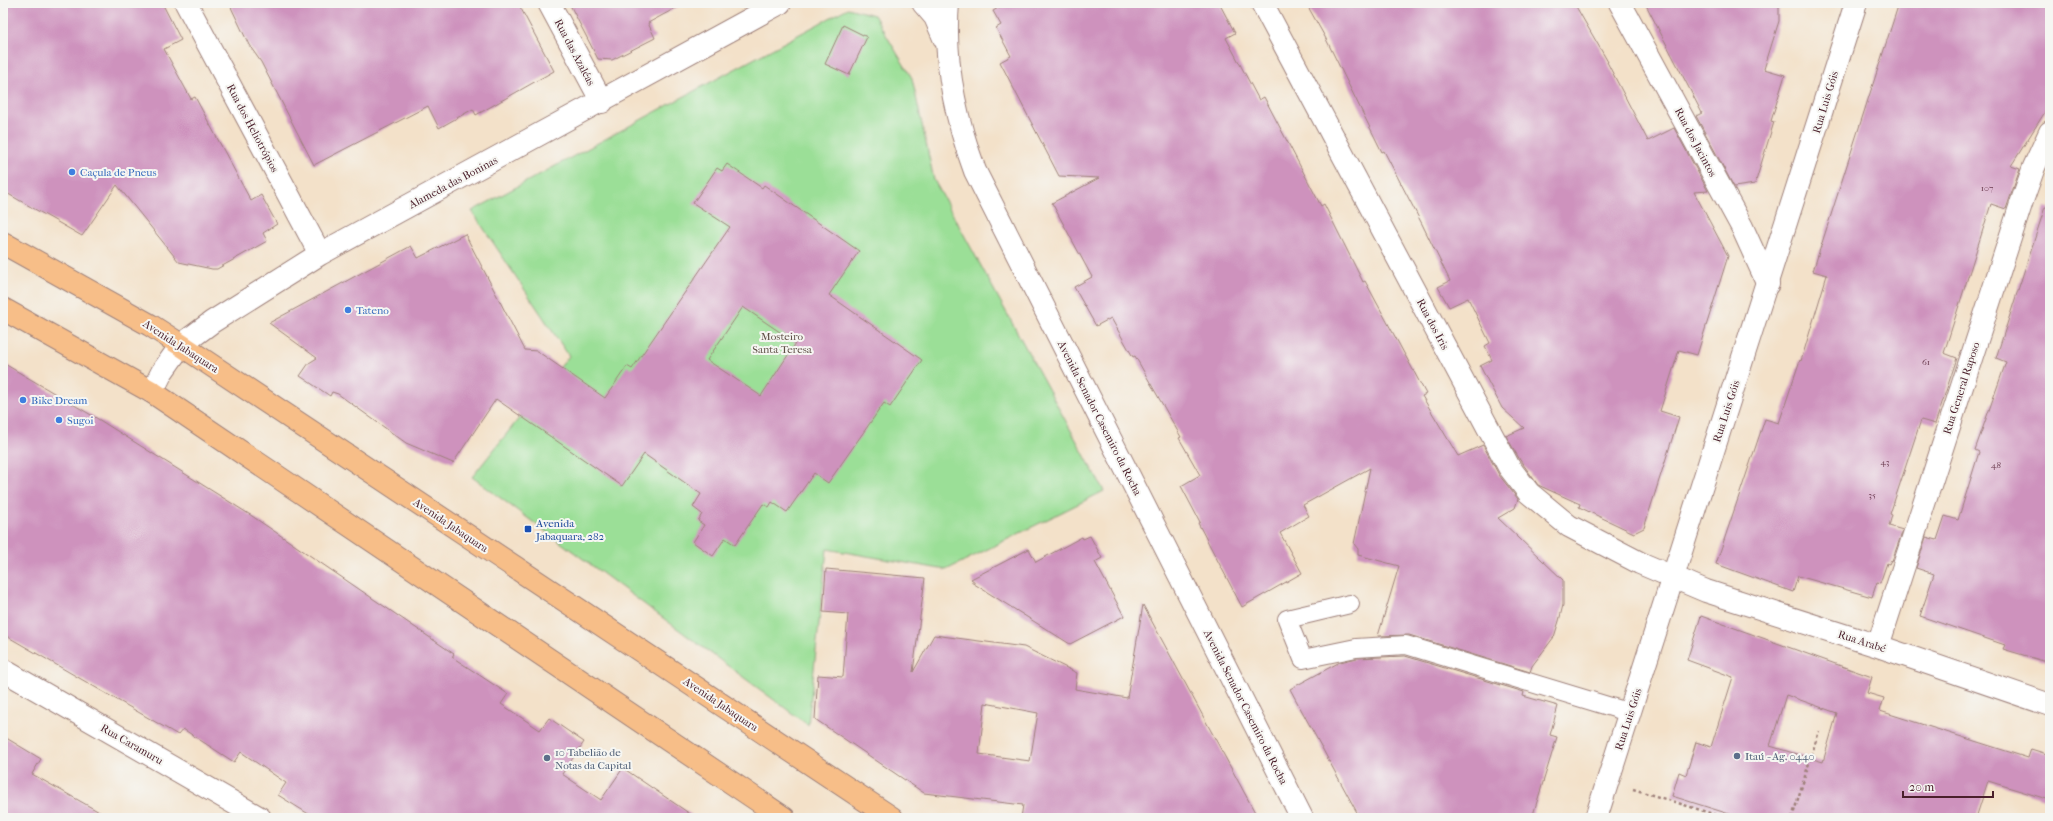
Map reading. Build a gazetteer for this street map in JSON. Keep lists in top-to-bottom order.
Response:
{
  "streets": {
    "main road": ["Avenida Jabaquara"],
    "street": [
      "Rua das Azaléas",
      "Rua Luis Góis",
      "Rua dos Heliotrópios",
      "Rua dos Jacintos",
      "Alameda das Boninas",
      "Rua dos Iris",
      "Rua General Raposo",
      "Avenida Senador Casemiro da Rocha",
      "Rua Arabé",
      "Rua Caramuru"
    ]
  },
  "crossings": [
    ["Rua das Azaléas", "Alameda das Boninas"],
    ["Rua Luis Góis", "Rua dos Jacintos"],
    ["Rua Luis Góis", "Rua dos Iris"],
    ["Rua Luis Góis", "Rua Arabé"],
    ["Rua dos Heliotrópios", "Alameda das Boninas"],
    ["Alameda das Boninas", "Avenida Jabaquara"],
    ["Rua dos Iris", "Rua Arabé"],
    ["Rua General Raposo", "Rua Arabé"]
  ],
  "parks": ["Mosteiro Santa Teresa"],
  "places": {
    "other": [
      "Caçula de Pneus",
      "Tateno",
      "Bike Dream",
      "Sugoi",
      "Itaú - Ag. 0440",
      "10 Tabelião de Notas da Capital"
    ],
    "transit": ["Avenida Jabaquara, 282"]
  },
  "house_numbers": [
    "107",
    "61",
    "43",
    "48",
    "35"
  ],
  "scale_bar": "20 m"
}
